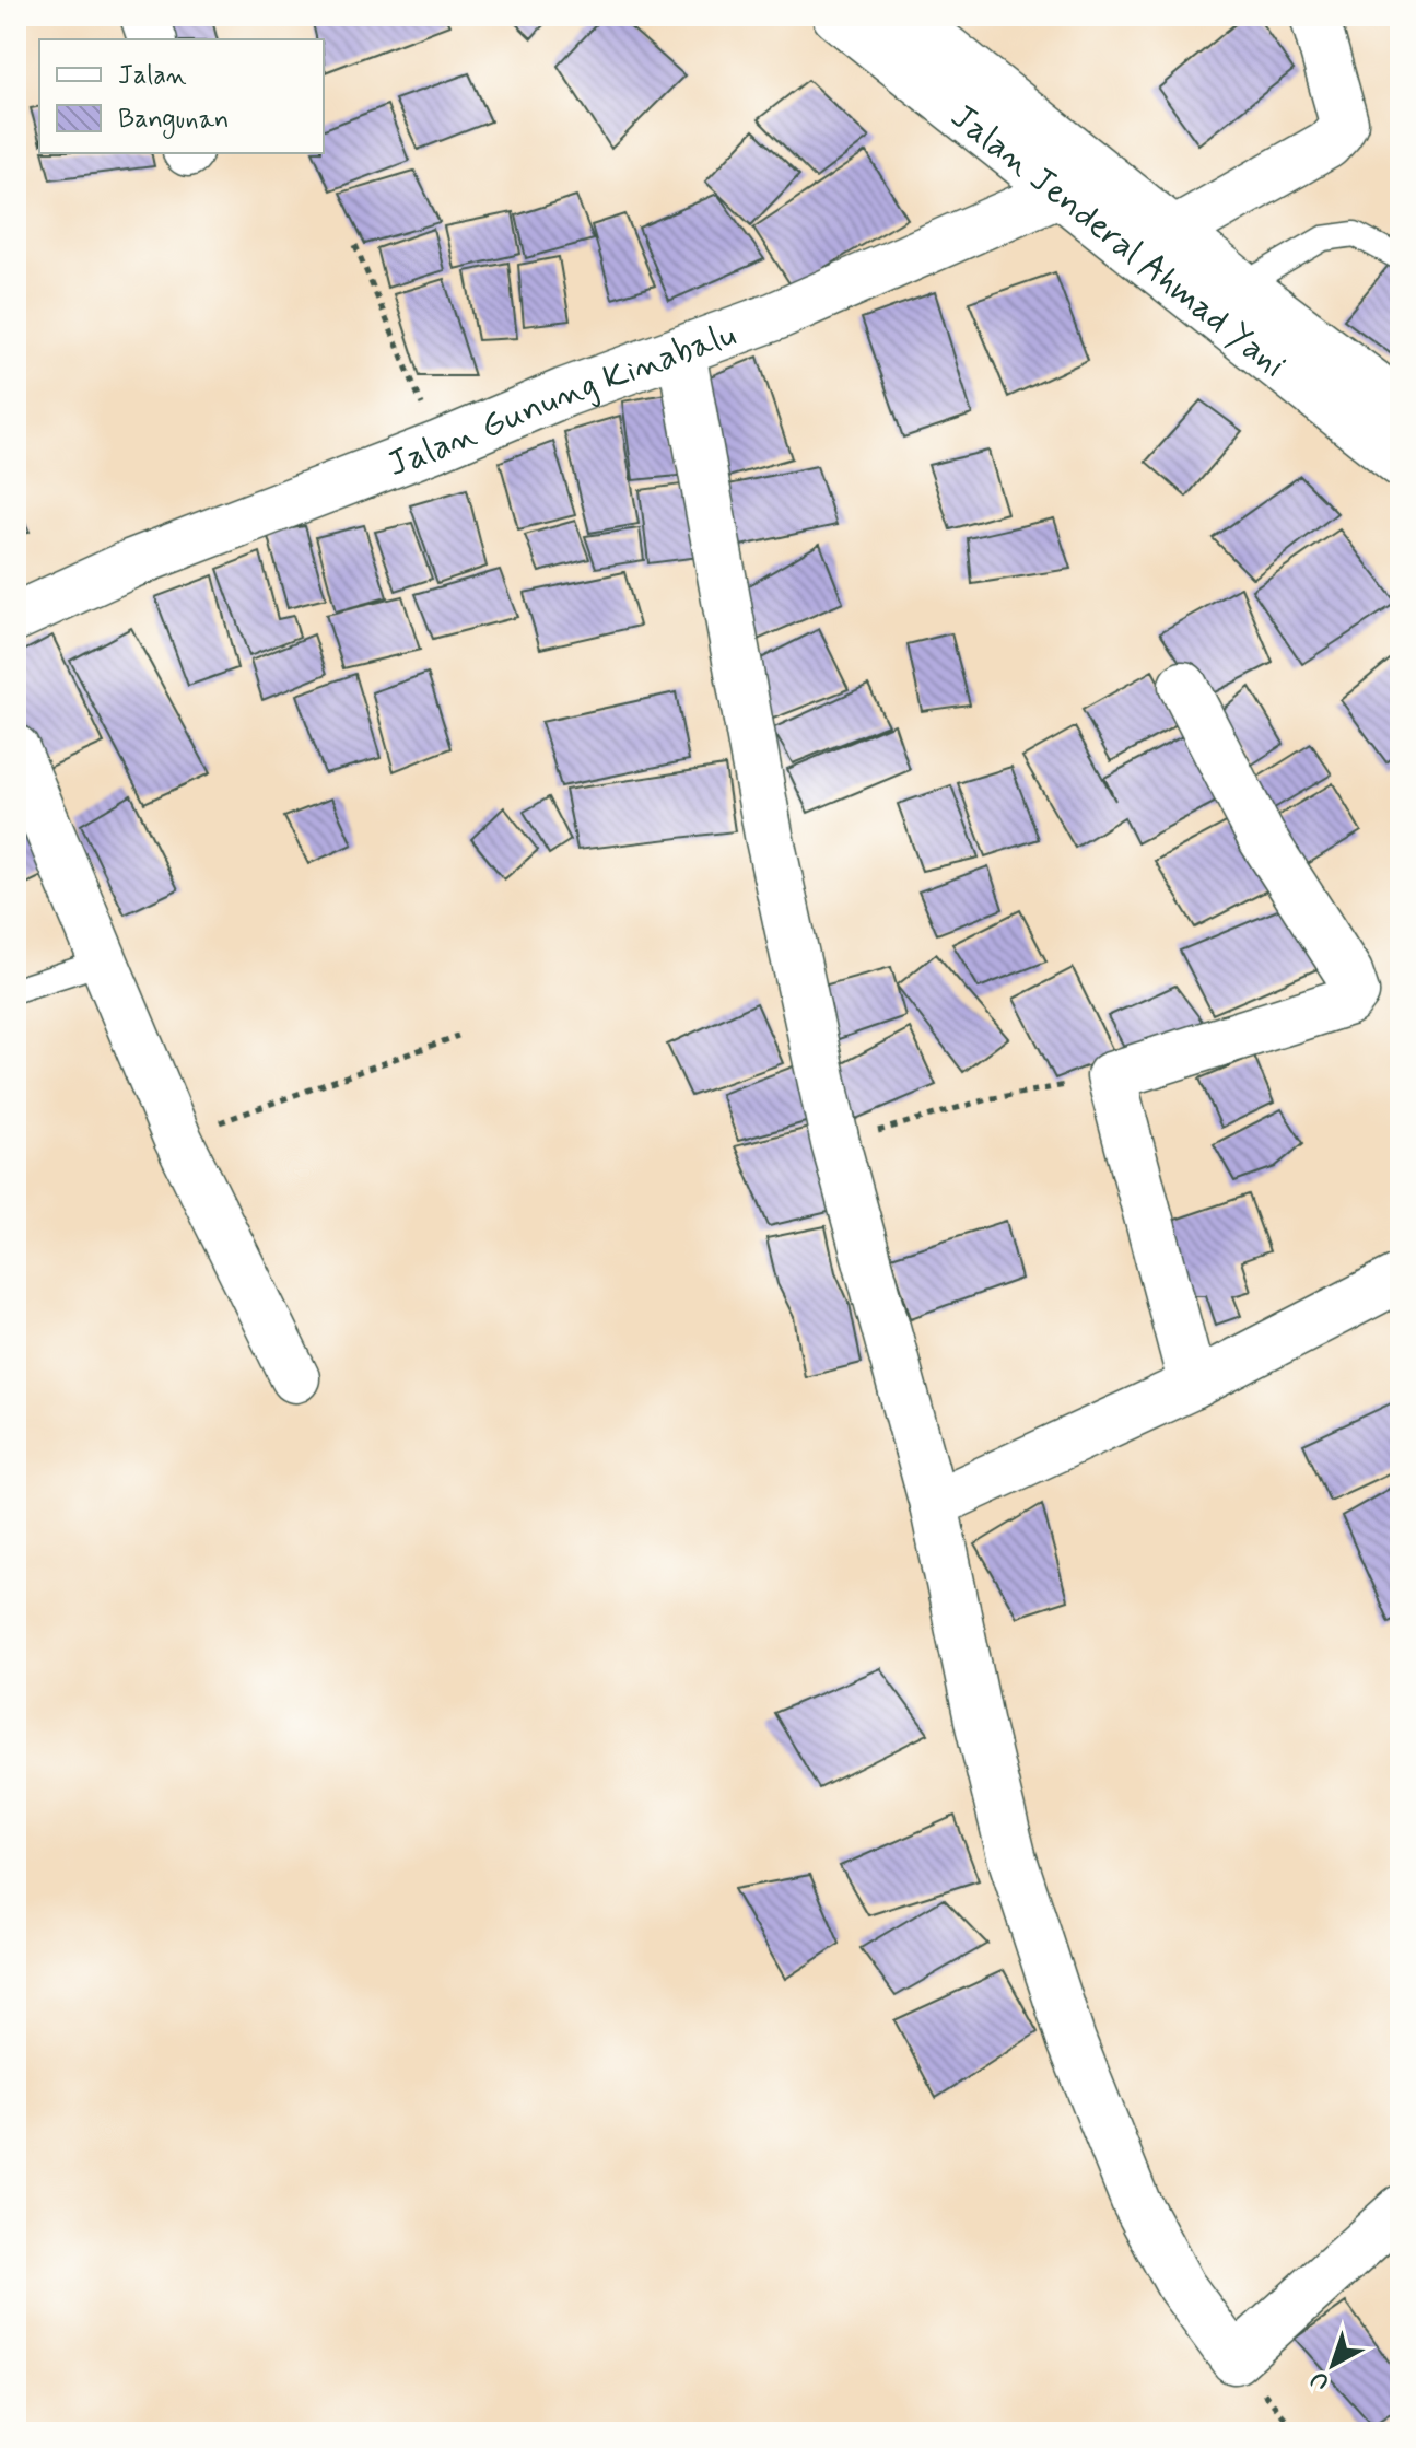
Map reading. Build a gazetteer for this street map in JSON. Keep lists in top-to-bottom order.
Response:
{
  "streets": {
    "street": ["Jalan Jenderal Ahmad Yani", "Jalan Gunung Kinabalu"]
  },
  "crossings": [
    ["Jalan Jenderal Ahmad Yani", "Jalan Gunung Kinabalu"]
  ],
  "legend": ["Jalan", "Bangunan"],
  "north": "bottom left"
}
